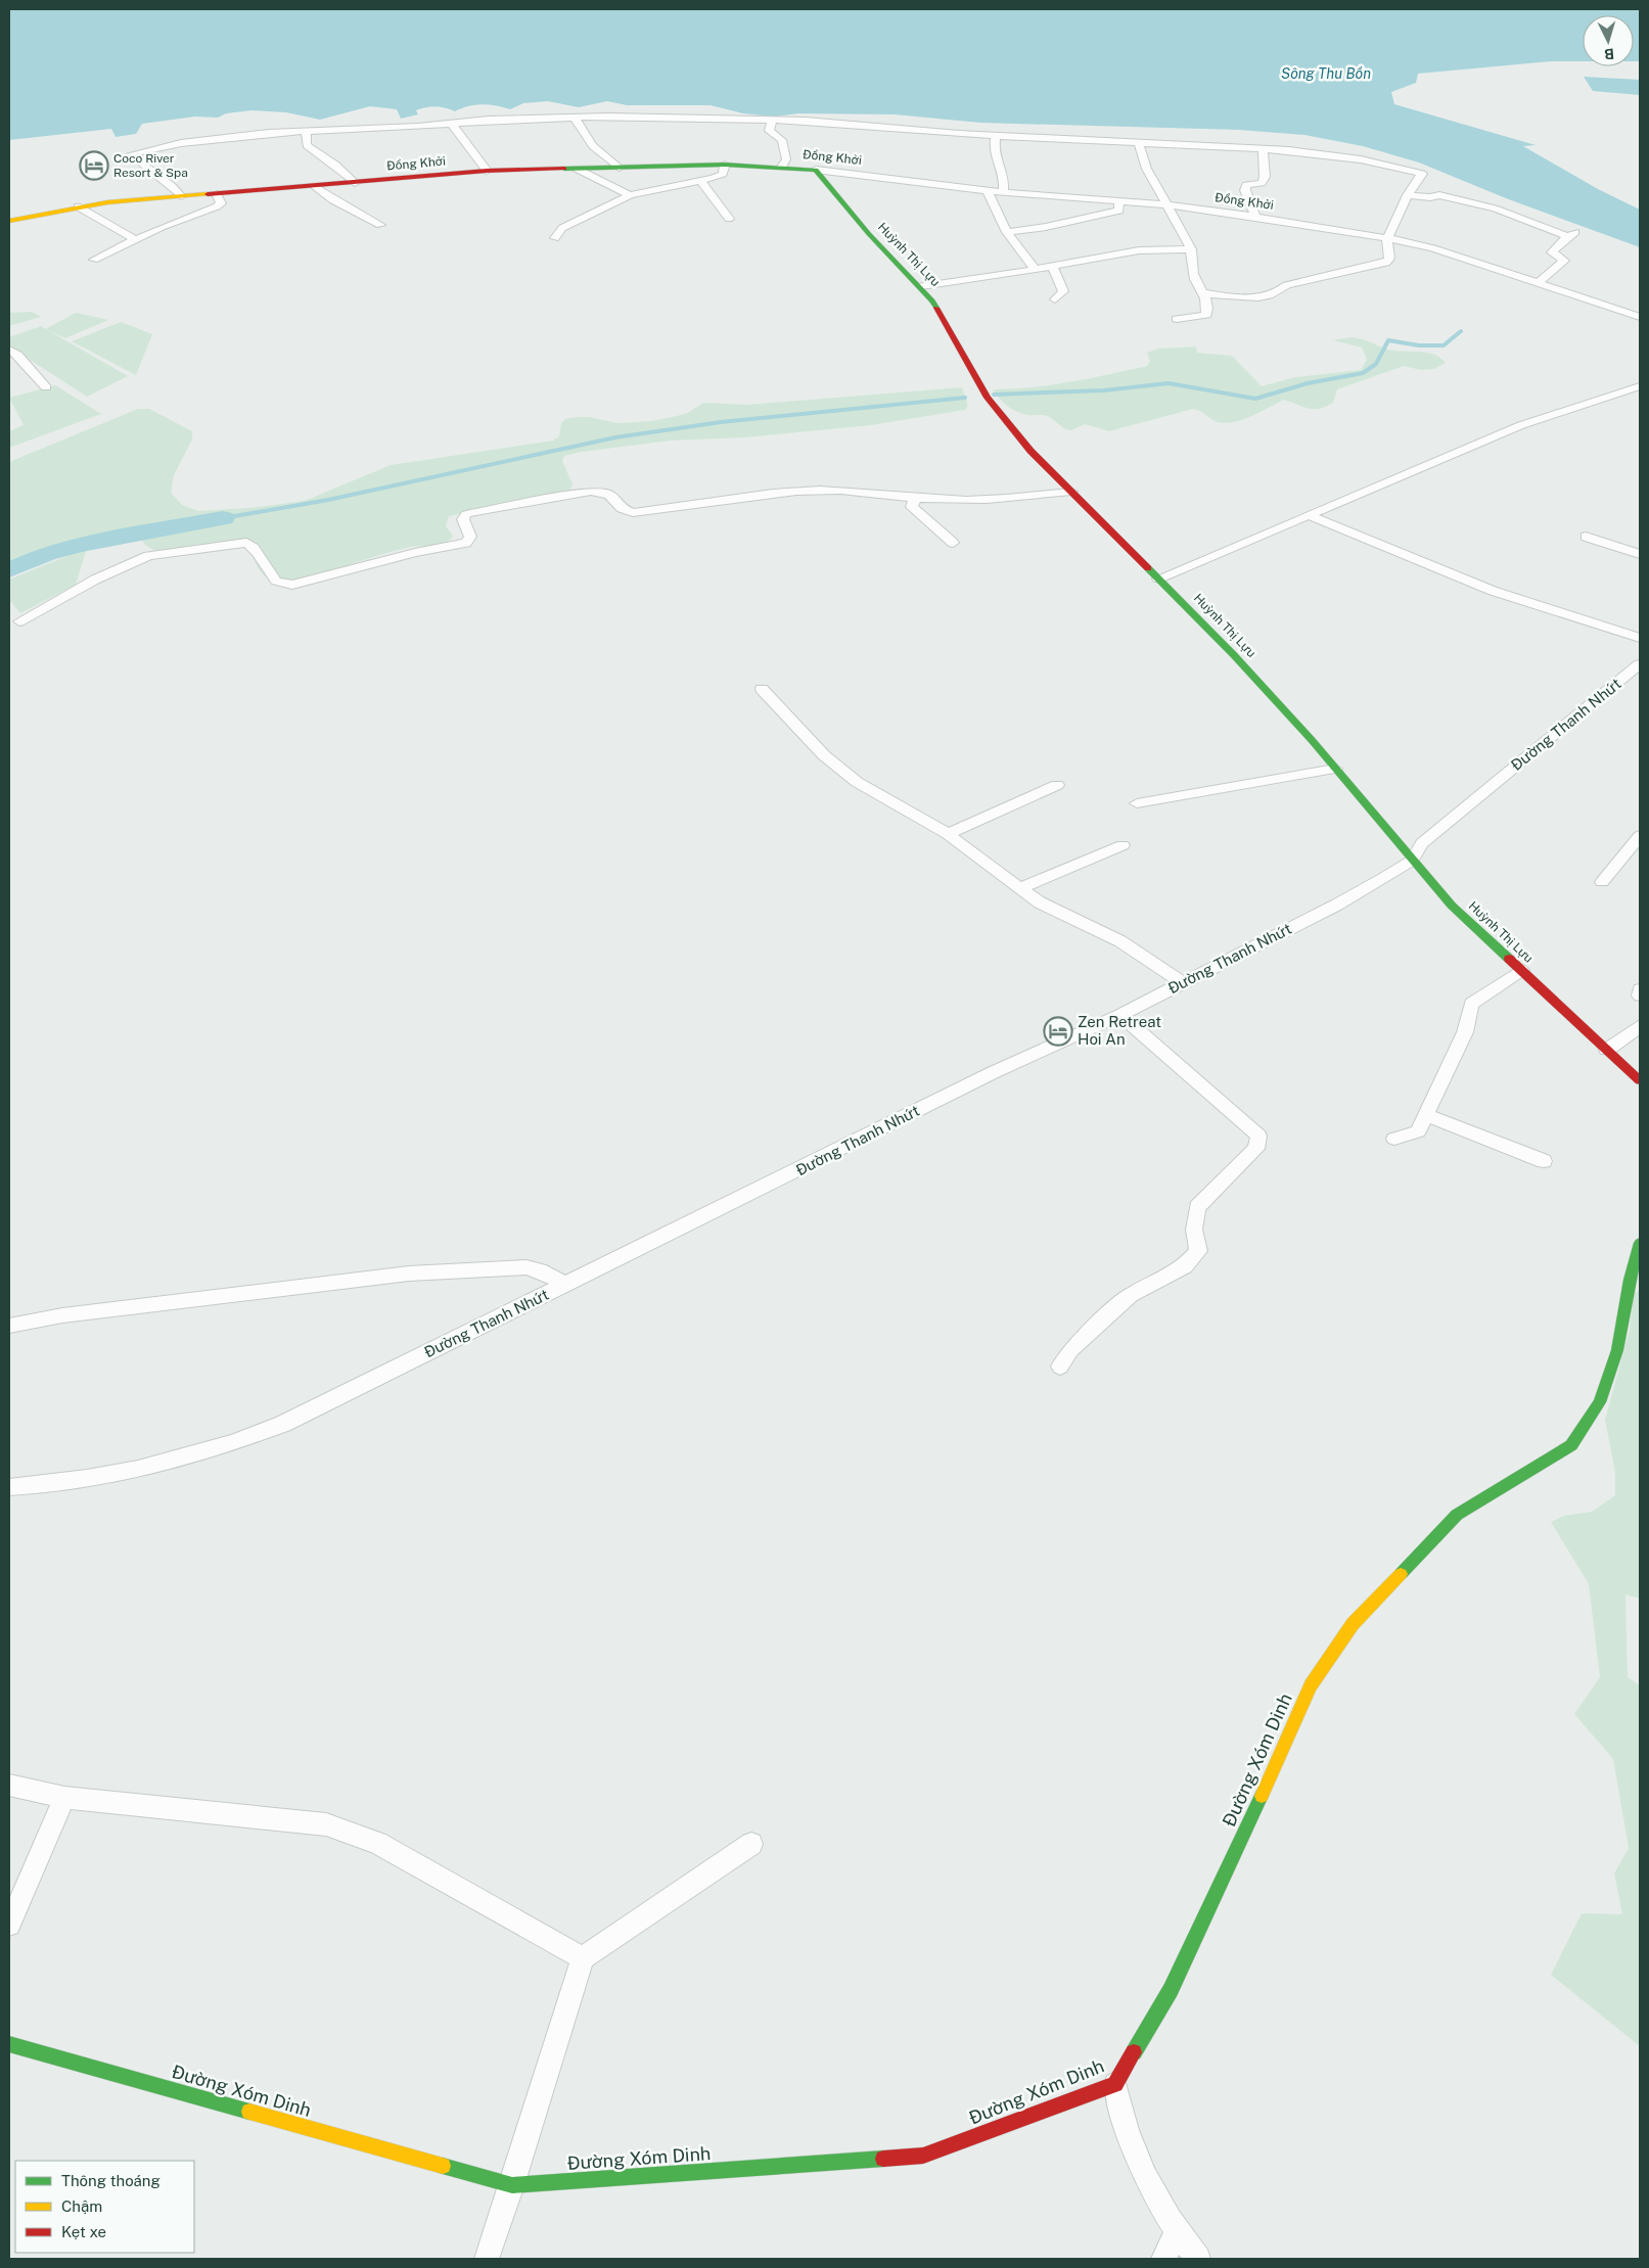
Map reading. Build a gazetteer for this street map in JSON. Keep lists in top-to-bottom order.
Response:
{
  "streets": {
    "street": [
      "Đồng Khởi",
      "Huỳnh Thị Lựu",
      "Đường Thanh Nhứt",
      "Đường Xóm Dinh"
    ]
  },
  "crossings": [
    ["Đồng Khởi", "Huỳnh Thị Lựu"],
    ["Huỳnh Thị Lựu", "Đường Thanh Nhứt"]
  ],
  "water": ["Sông Thu Bồn"],
  "places": {
    "hotel": ["Coco River Resort & Spa", "Zen Retreat Hoi An"]
  },
  "legend": ["Thông thoáng", "Chậm", "Kẹt xe"],
  "north": "bottom"
}
